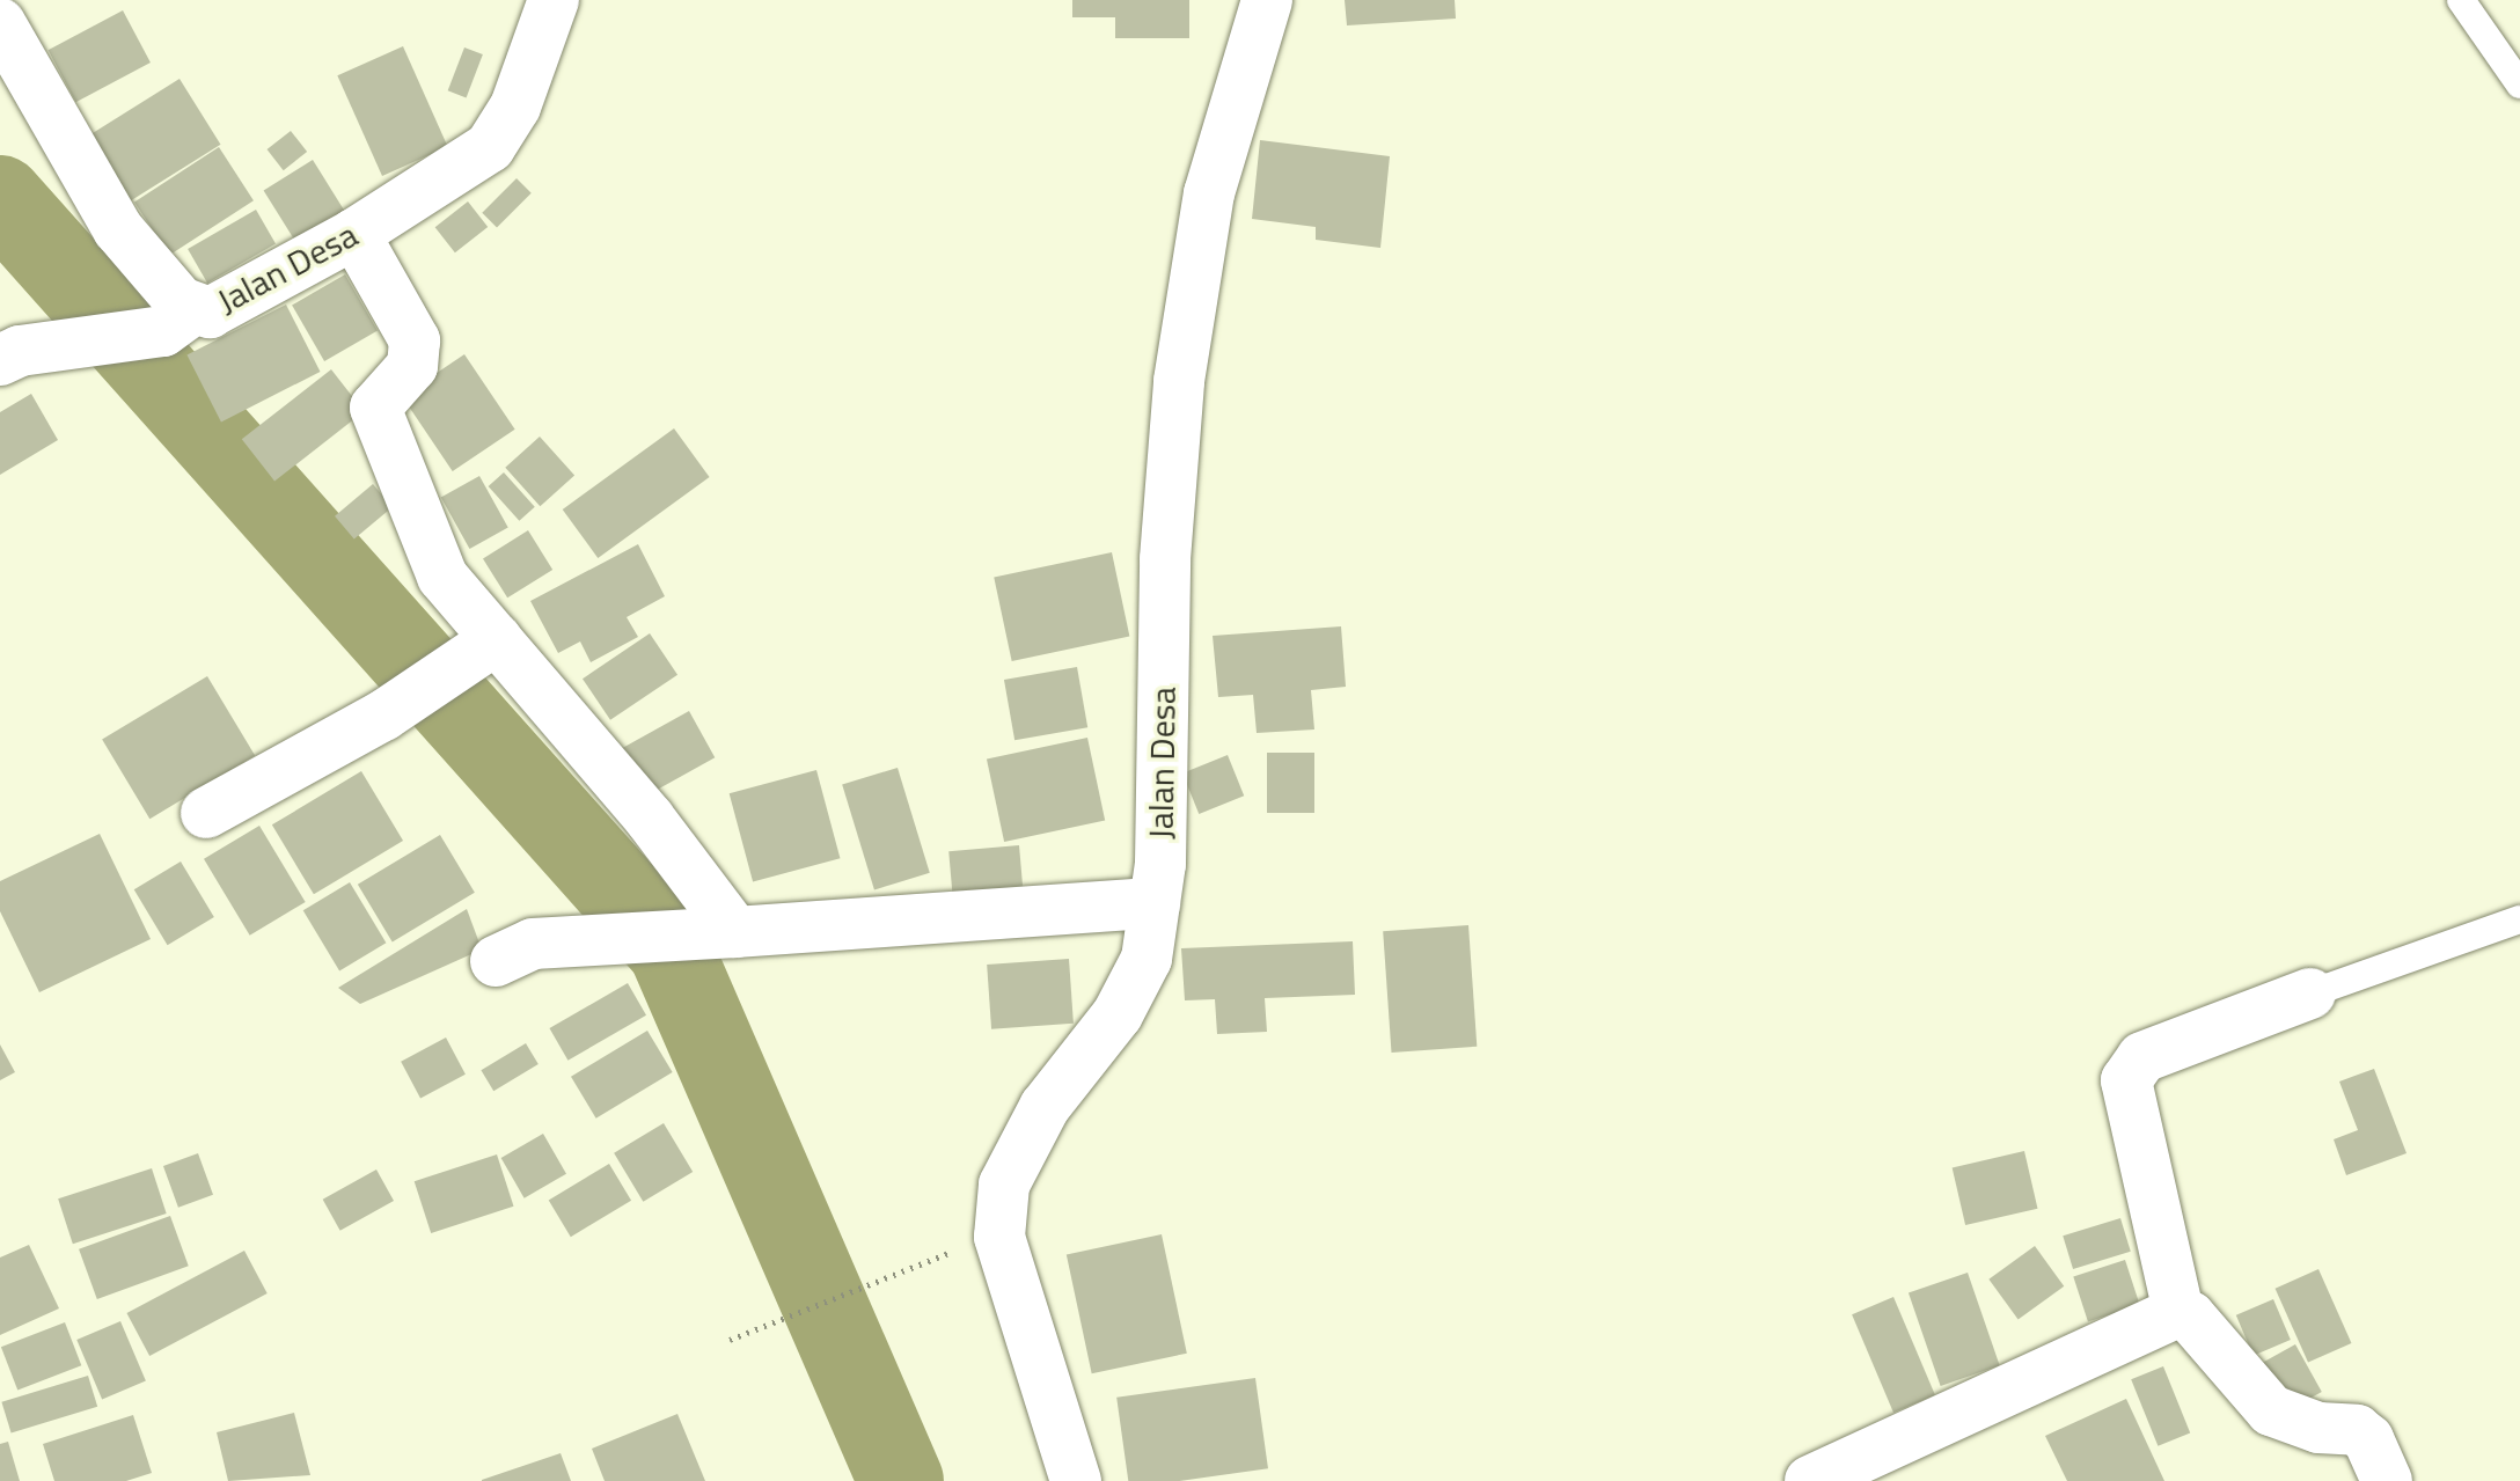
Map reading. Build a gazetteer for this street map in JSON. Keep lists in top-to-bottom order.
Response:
{
  "streets": {
    "street": ["Jalan Desa"]
  }
}
